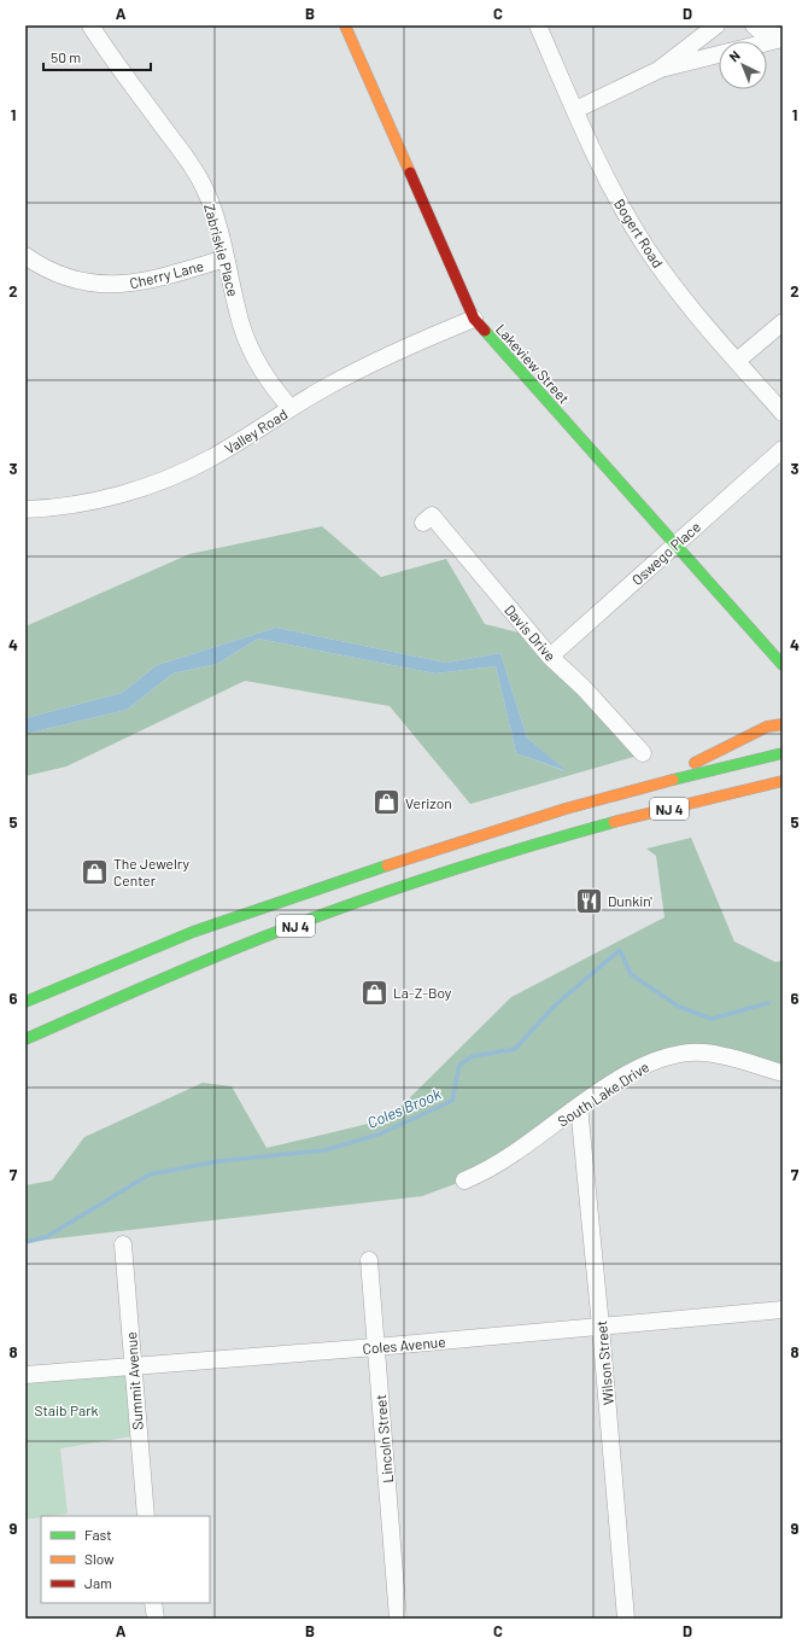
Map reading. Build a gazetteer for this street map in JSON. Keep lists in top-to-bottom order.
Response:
{
  "streets": {
    "main road": ["Lakeview Street", "NJ 4"],
    "street": [
      "Bogert Road",
      "Zabriskie Place",
      "Cherry Lane",
      "Valley Road",
      "Oswego Place",
      "Davis Drive",
      "South Lake Drive",
      "Coles Avenue",
      "Wilson Street",
      "Summit Avenue",
      "Lincoln Street"
    ]
  },
  "crossings": [
    ["Zabriskie Place", "Cherry Lane"],
    ["Zabriskie Place", "Valley Road"],
    ["Lakeview Street", "Valley Road"],
    ["Lakeview Street", "Oswego Place"],
    ["Oswego Place", "Davis Drive"],
    ["South Lake Drive", "Wilson Street"],
    ["Coles Avenue", "Wilson Street"],
    ["Coles Avenue", "Summit Avenue"],
    ["Coles Avenue", "Lincoln Street"]
  ],
  "water": ["Coles Brook"],
  "parks": ["Staib Park"],
  "places": {
    "shop": ["Verizon", "The Jewelry Center", "La-Z-Boy"],
    "restaurant": ["Dunkin'"]
  },
  "legend": ["Fast", "Slow", "Jam"],
  "scale_bar": "50 m",
  "north": "top left",
  "grid": {
    "columns": [
      "A",
      "B",
      "C",
      "D"
    ],
    "rows": [
      "1",
      "2",
      "3",
      "4",
      "5",
      "6",
      "7",
      "8",
      "9"
    ]
  }
}
